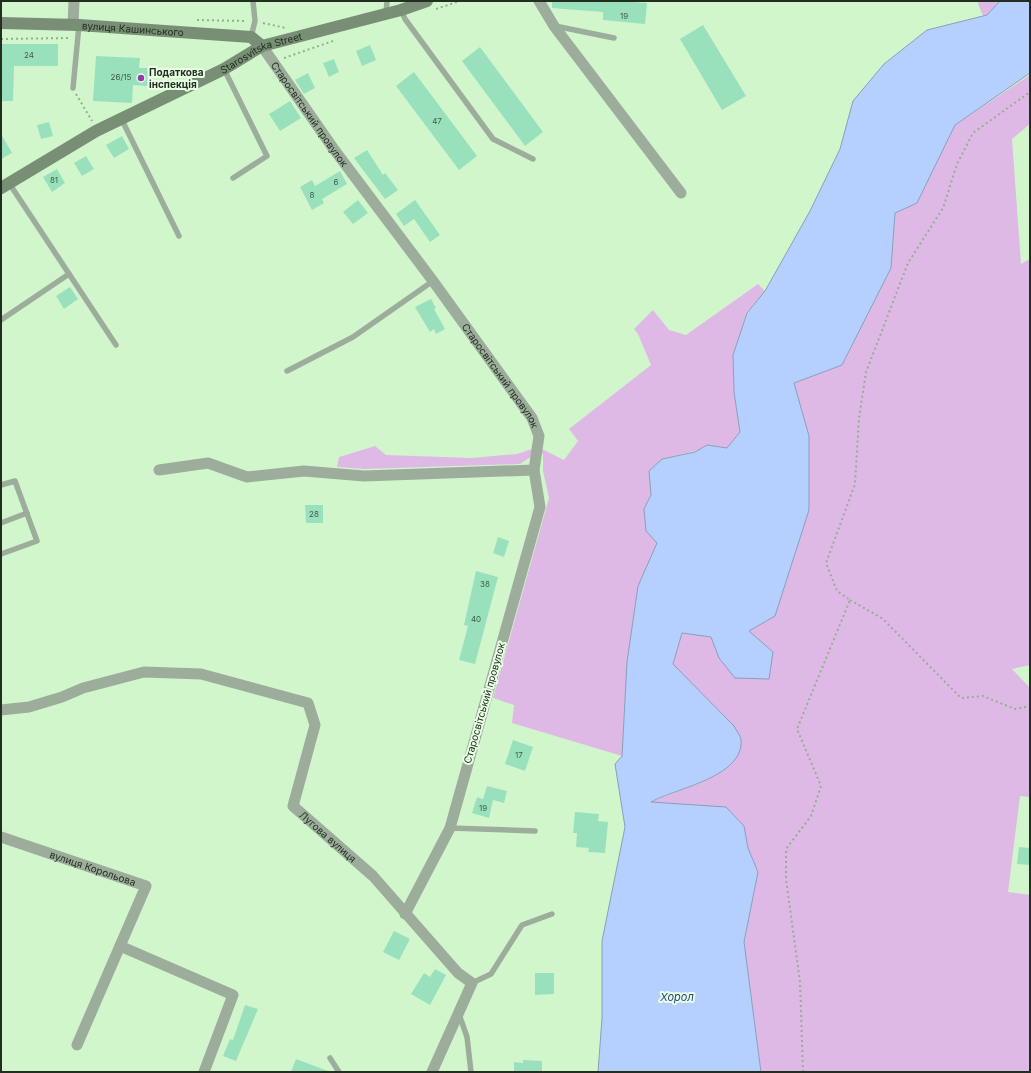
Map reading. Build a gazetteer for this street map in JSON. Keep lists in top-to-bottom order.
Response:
{
  "streets": {
    "street": [
      "вулиця Кашинського",
      "Starosvitska Street",
      "Старосвітський провулок",
      "Лугова вулиця",
      "вулиця Корольова"
    ]
  },
  "crossings": [
    ["Starosvitska Street", "Старосвітський провулок"],
    ["Старосвітський провулок", "Лугова вулиця"]
  ],
  "water": ["Хорол"],
  "places": ["Податкова інспекція"],
  "house_numbers": [
    "19",
    "24",
    "26/15",
    "47",
    "81",
    "6",
    "8",
    "28",
    "38",
    "40",
    "17",
    "19"
  ]
}
